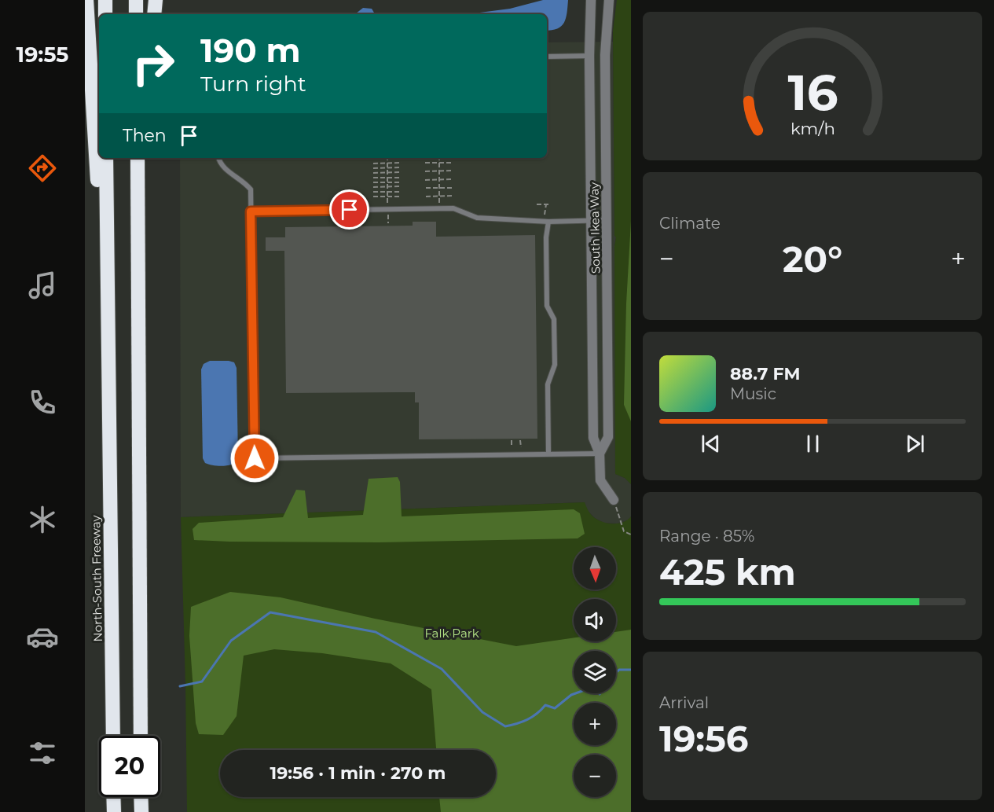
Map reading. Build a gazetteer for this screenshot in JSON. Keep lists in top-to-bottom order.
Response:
{
  "streets": {
    "highway": ["North-South Freeway"],
    "street": ["South Ikea Way"]
  },
  "parks": ["Falk Park"],
  "north": "bottom",
  "page": {
    "tabs": "19:55",
    "turn": ["190 m", "Turn right"],
    "then": "Then",
    "tile": [
      "Climate",
      ["Range · 85%", "425 km"],
      ["Arrival", "19:56"]
    ],
    "heat": ["−", "20°", "+"],
    "song": ["88.7 FM", "Music"],
    "map_buttons": ["+", "−"],
    "limit": "20",
    "trip": "19:56 · 1 min · 270 m",
    "gauge": ["16", "km/h"]
  }
}
